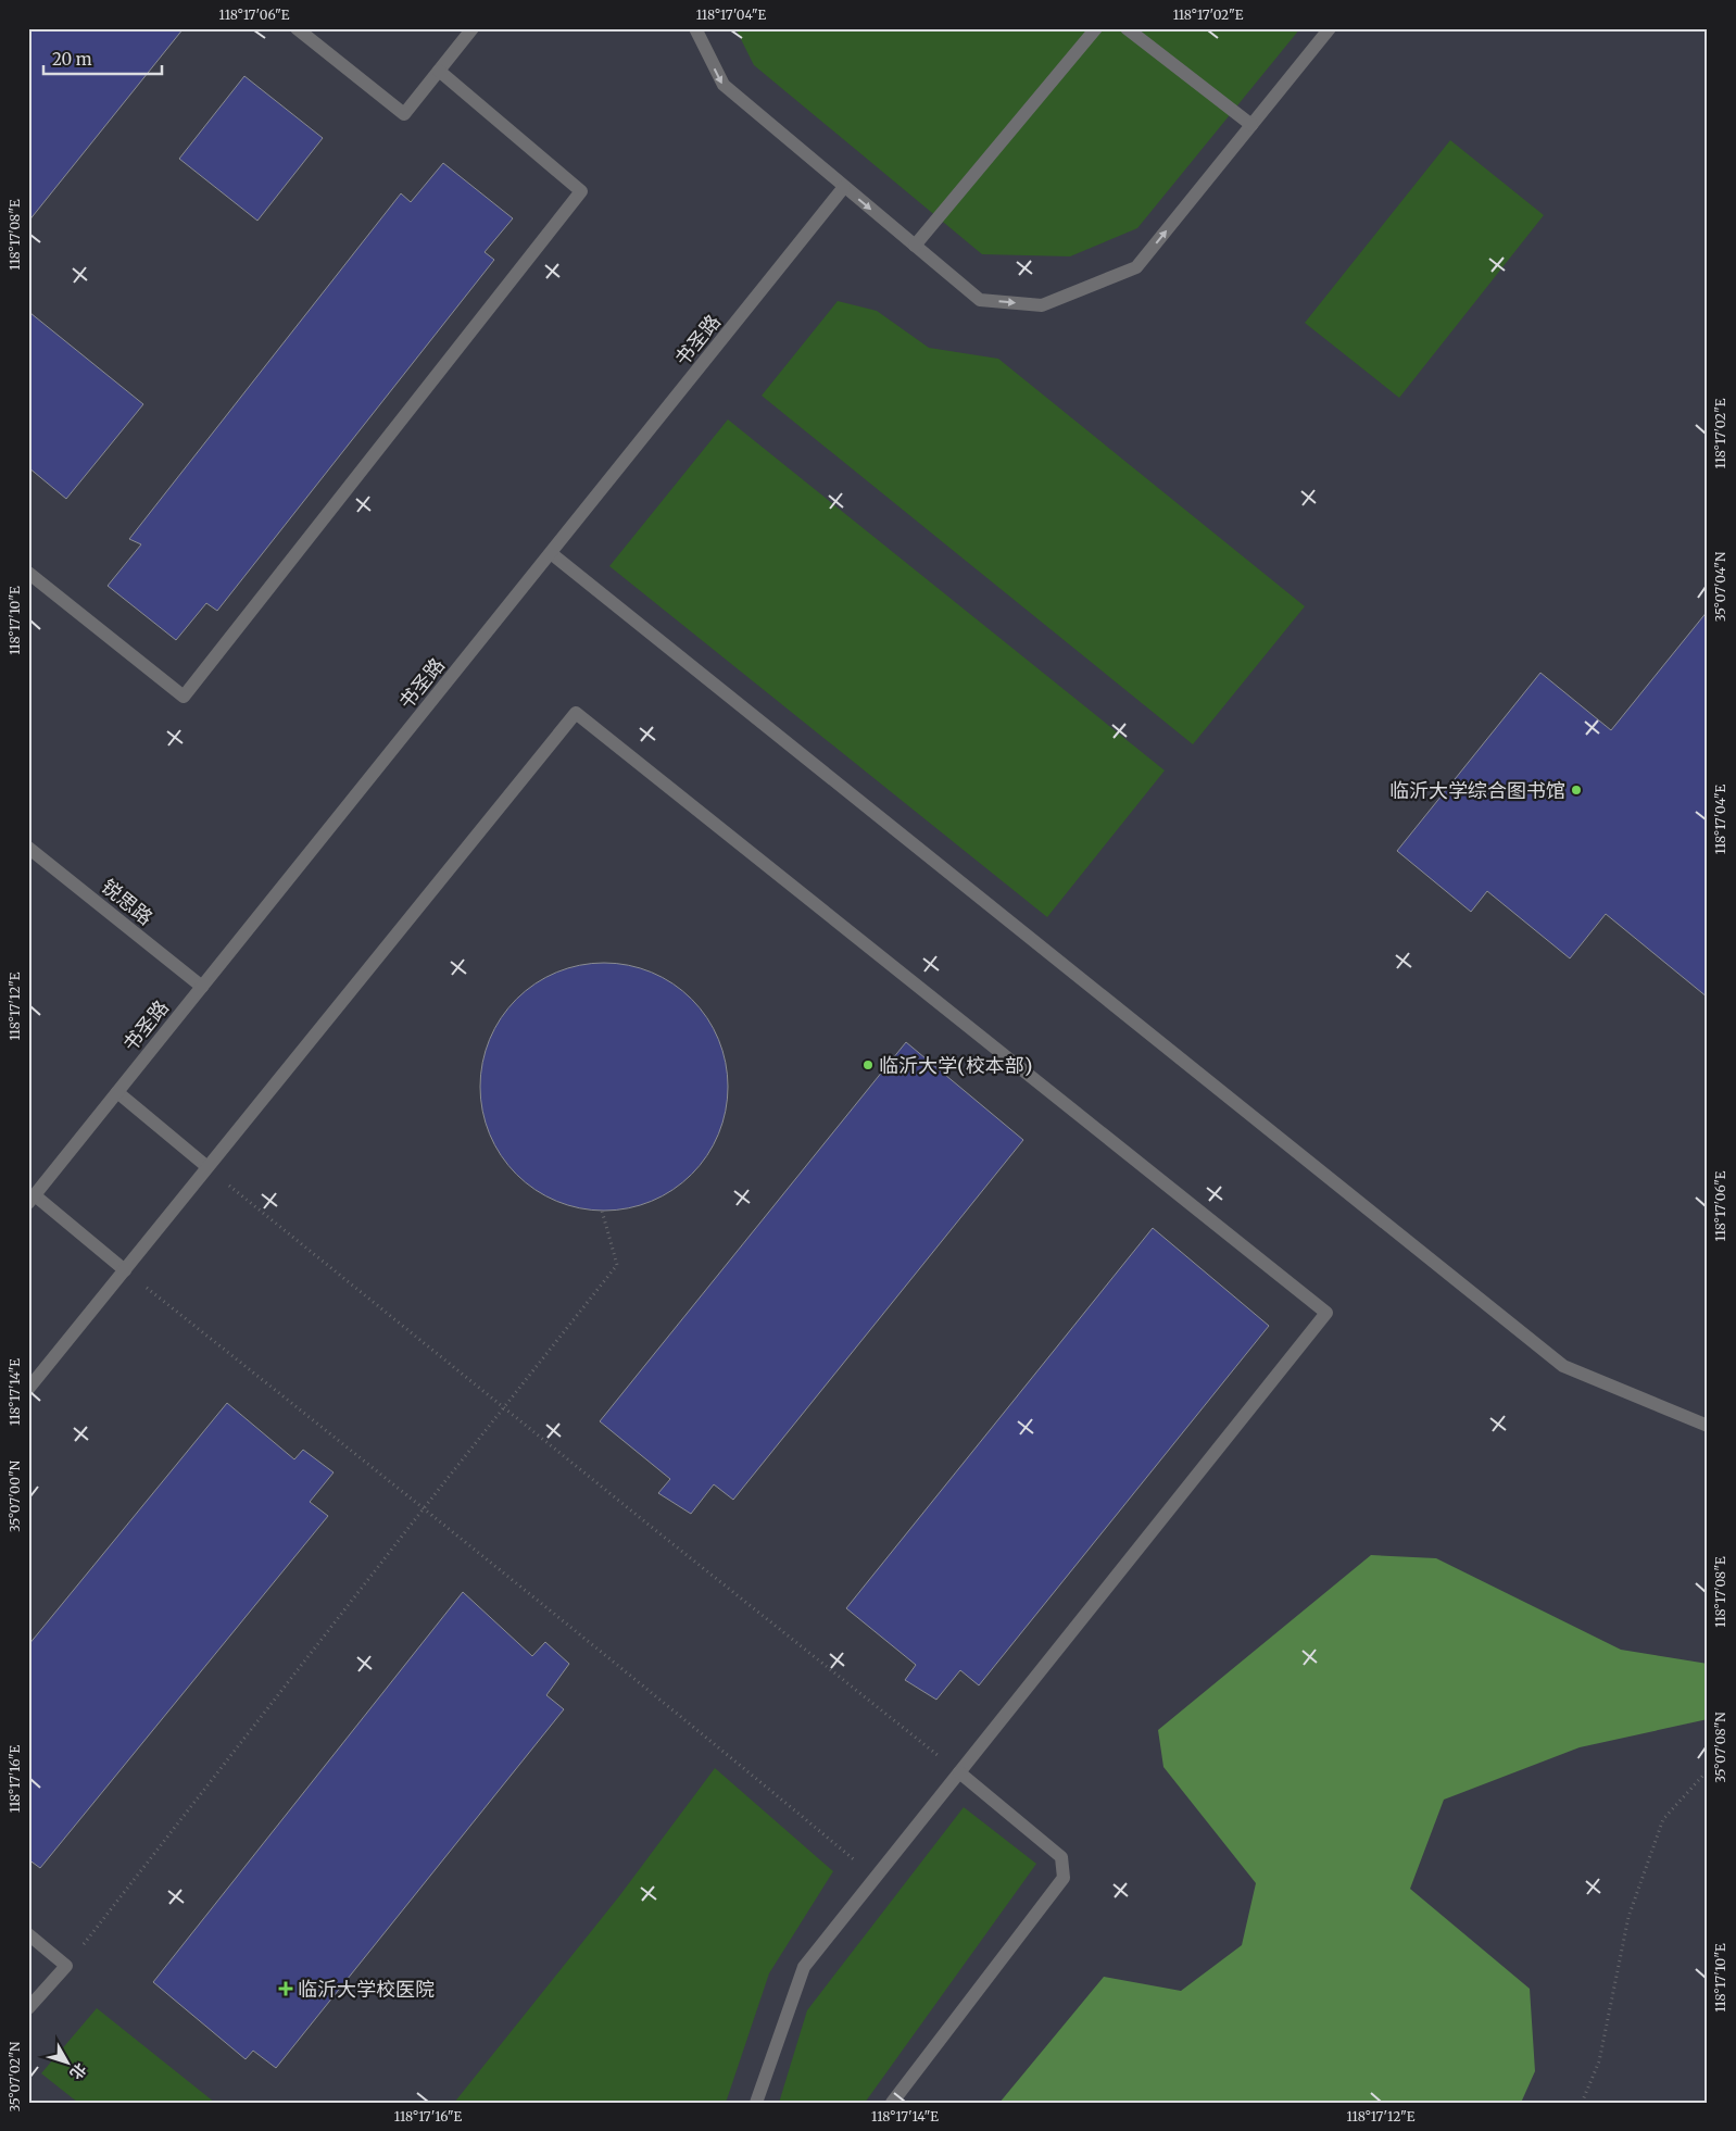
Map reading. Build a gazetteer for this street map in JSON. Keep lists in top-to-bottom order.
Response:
{
  "streets": {
    "street": ["书圣路", "锐思路"]
  },
  "crossings": [
    ["书圣路", "锐思路"]
  ],
  "places": {
    "other": ["临沂大学综合图书馆", "临沂大学(校本部)"],
    "health": ["临沂大学校医院"]
  },
  "scale_bar": "20 m",
  "north": "bottom right",
  "coordinates": [
    "118°17'06\"E",
    "118°17'04\"E",
    "118°17'02\"E",
    "118°17'08\"E",
    "35°07'04\"N",
    "118°17'10\"E",
    "118°17'12\"E",
    "118°17'14\"E",
    "35°07'00\"N",
    "35°07'08\"N",
    "118°17'16\"E",
    "35°07'02\"N"
  ]
}
